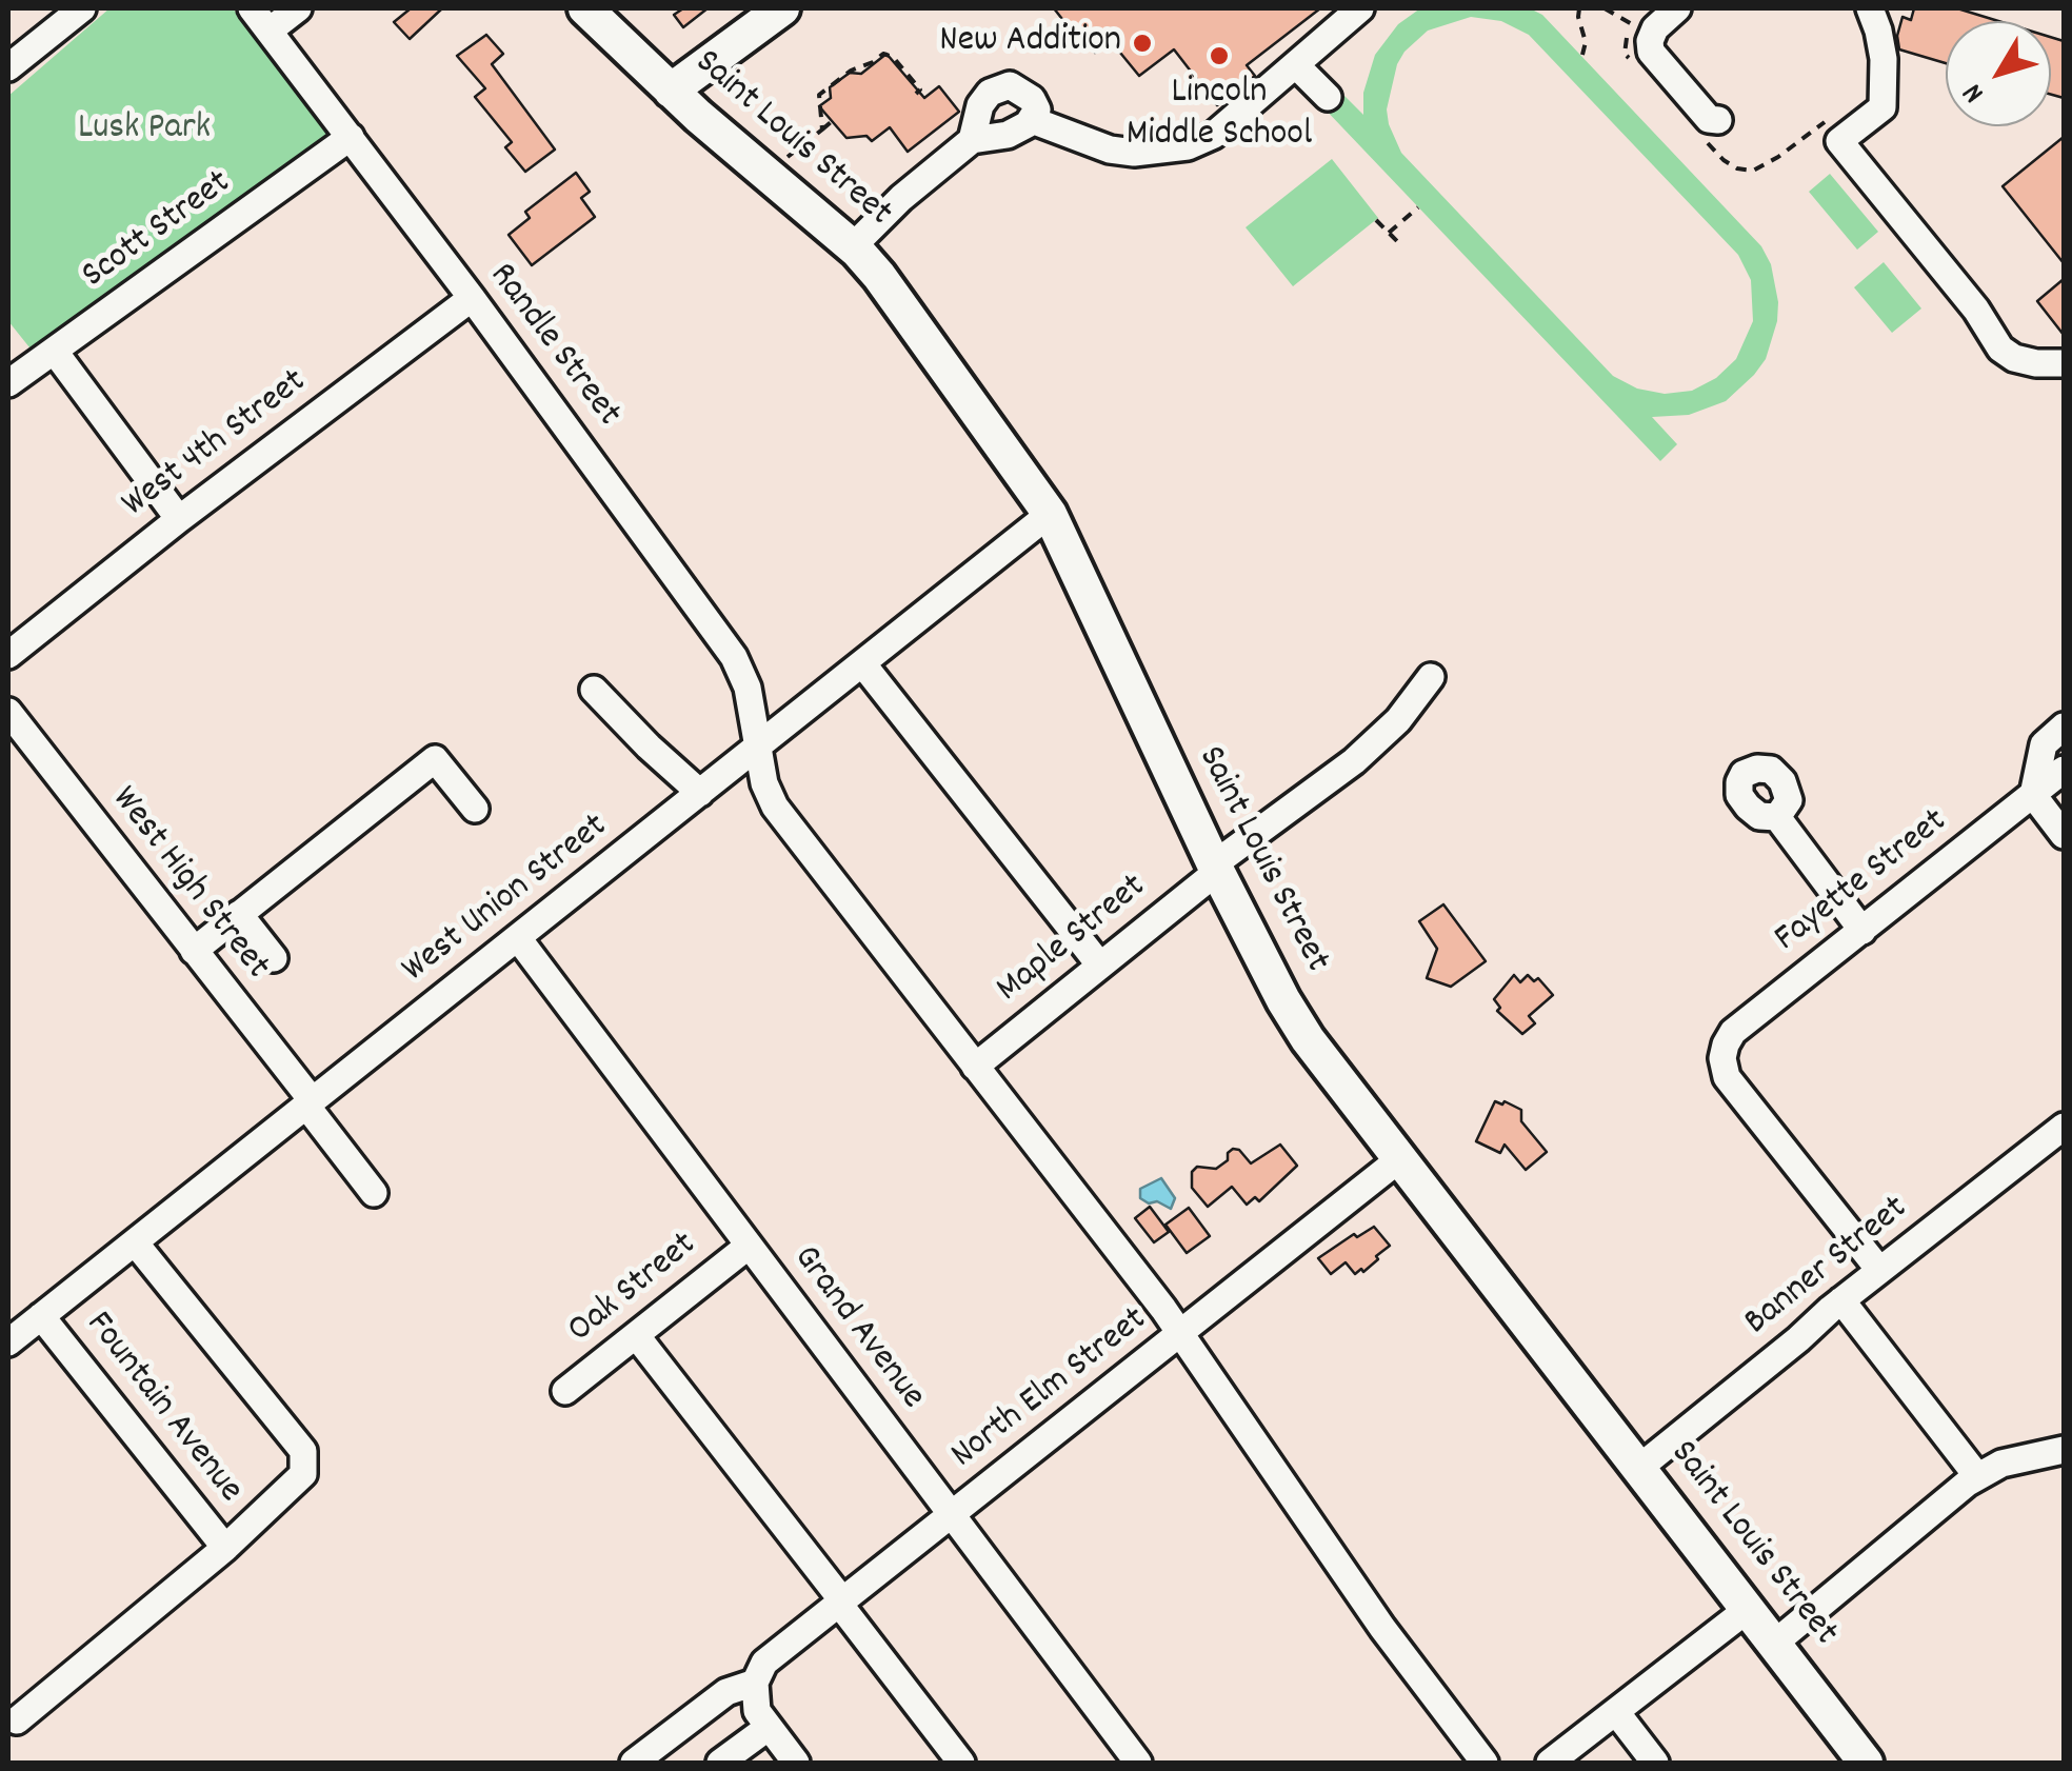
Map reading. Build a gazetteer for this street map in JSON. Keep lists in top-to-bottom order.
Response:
{
  "streets": {
    "main road": ["Saint Louis Street"],
    "street": [
      "Scott Street",
      "Randle Street",
      "West 4th Street",
      "Fayette Street",
      "West High Street",
      "West Union Street",
      "Maple Street",
      "Banner Street",
      "Oak Street",
      "Grand Avenue",
      "North Elm Street",
      "Fountain Avenue"
    ]
  },
  "crossings": [
    ["Saint Louis Street", "West Union Street"],
    ["Saint Louis Street", "Maple Street"],
    ["Saint Louis Street", "Banner Street"],
    ["Saint Louis Street", "North Elm Street"],
    ["Scott Street", "Randle Street"],
    ["Randle Street", "West 4th Street"],
    ["Randle Street", "West Union Street"],
    ["Randle Street", "Maple Street"],
    ["Randle Street", "North Elm Street"],
    ["Fayette Street", "Banner Street"],
    ["West High Street", "West Union Street"],
    ["West Union Street", "Grand Avenue"],
    ["West Union Street", "Fountain Avenue"],
    ["Oak Street", "Grand Avenue"],
    ["Grand Avenue", "North Elm Street"]
  ],
  "parks": ["Lusk Park"],
  "places": ["New Addition", "Lincoln Middle School"],
  "north": "bottom left"
}
